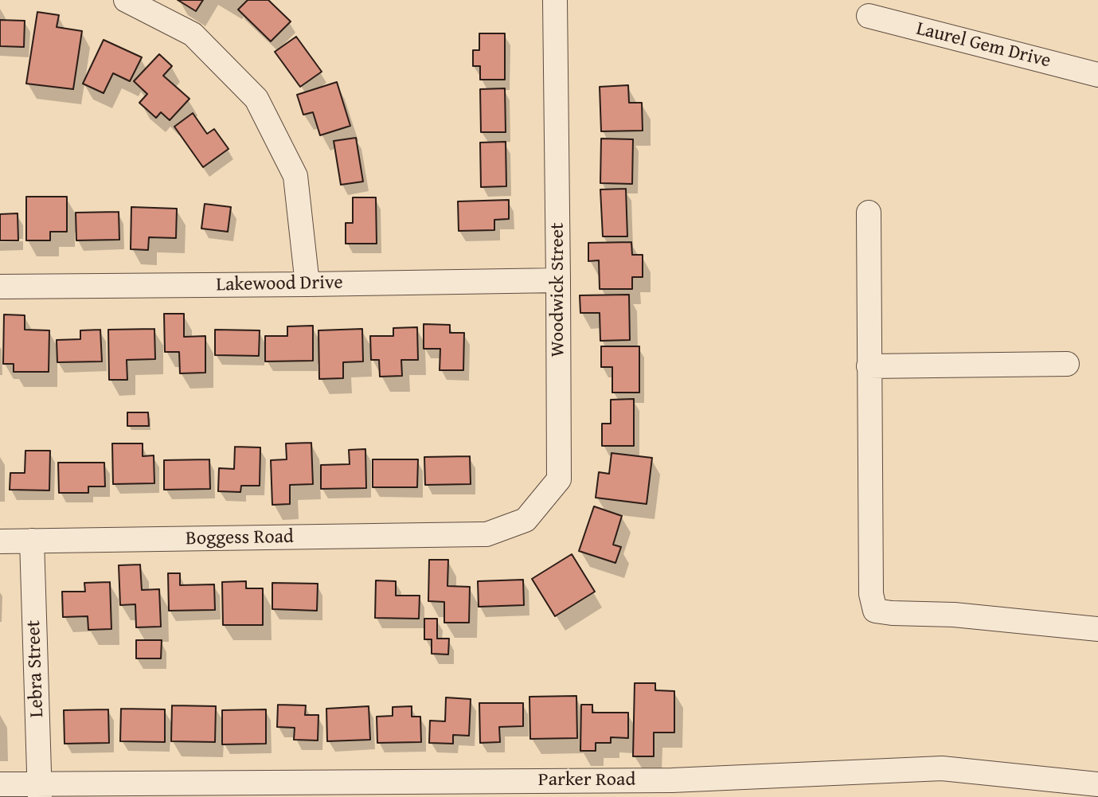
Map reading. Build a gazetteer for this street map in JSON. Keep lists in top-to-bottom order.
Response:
{
  "streets": {
    "street": [
      "Laurel Gem Drive",
      "Lakewood Drive",
      "Woodwick Street",
      "Boggess Road",
      "Lebra Street",
      "Parker Road"
    ]
  },
  "crossings": [
    ["Lakewood Drive", "Woodwick Street"],
    ["Woodwick Street", "Boggess Road"],
    ["Boggess Road", "Lebra Street"],
    ["Lebra Street", "Parker Road"]
  ]
}
